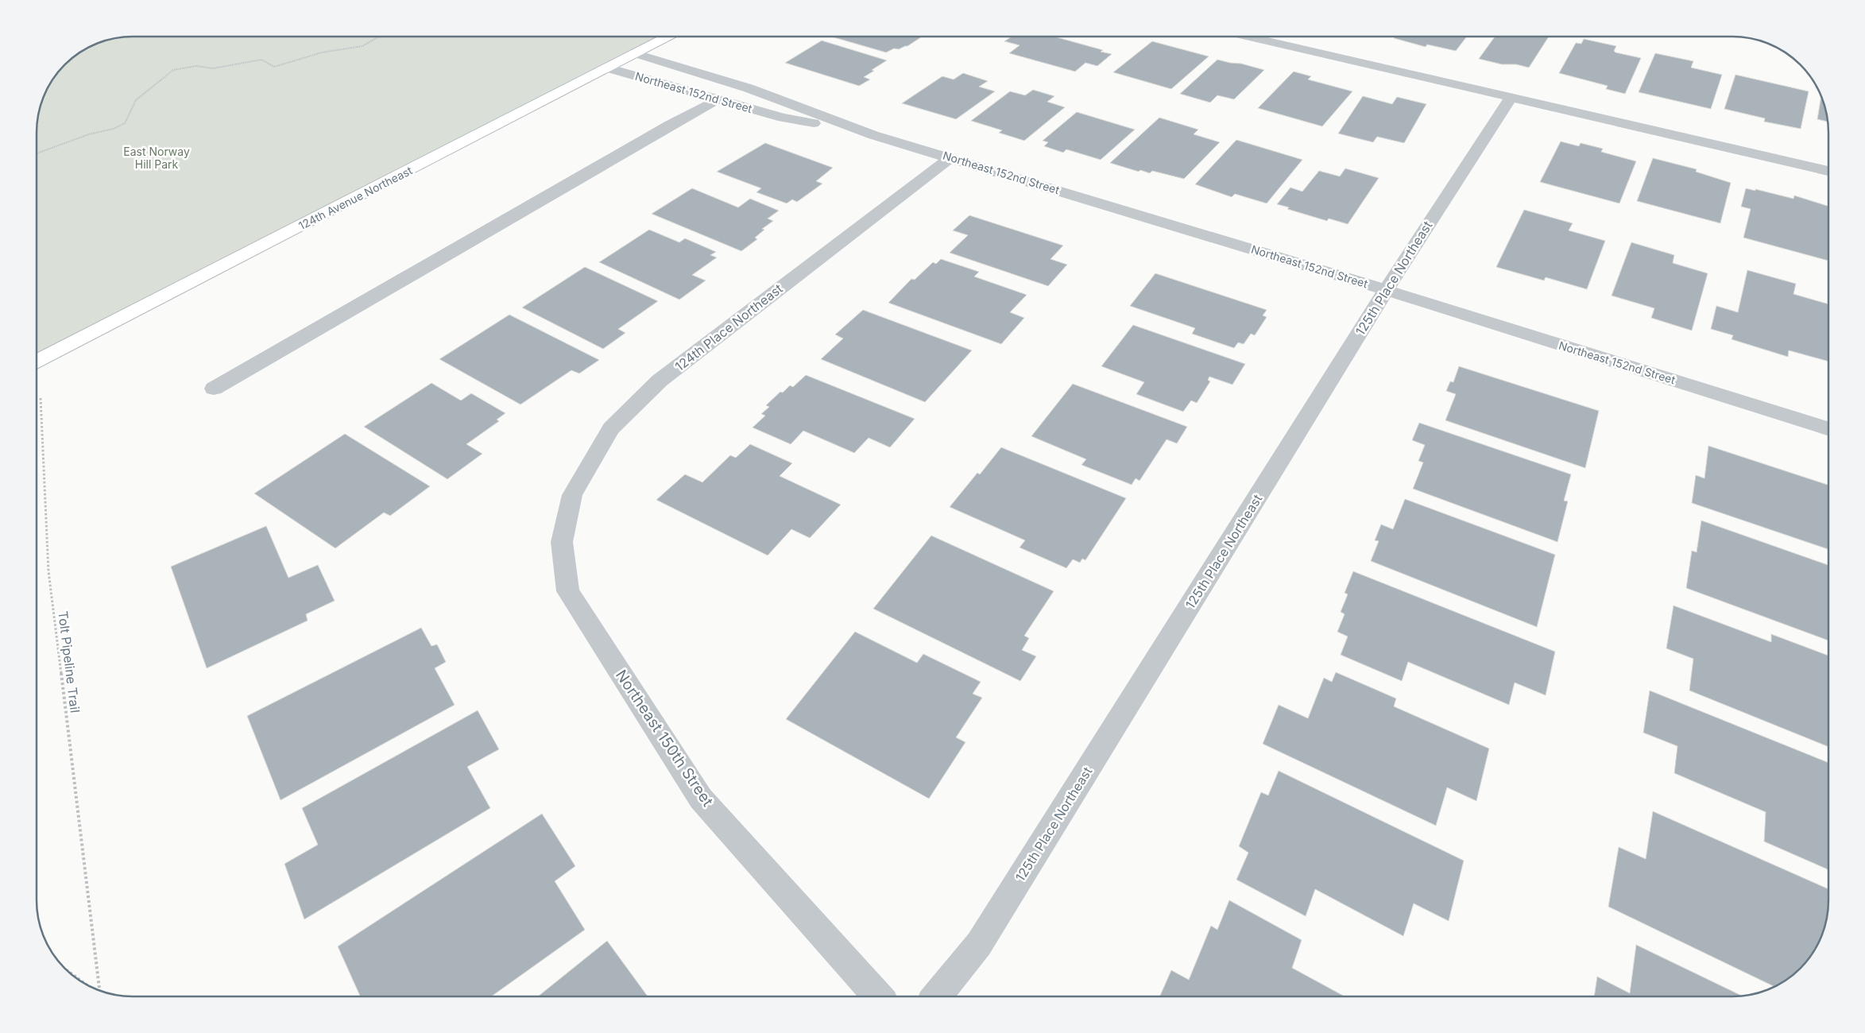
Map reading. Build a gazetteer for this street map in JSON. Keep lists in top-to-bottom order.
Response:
{
  "streets": {
    "street": [
      "Northeast 152nd Street",
      "124th Avenue Northeast",
      "125th Place Northeast",
      "124th Place Northeast",
      "Northeast 150th Street"
    ],
    "path": ["Tolt Pipeline Trail"]
  },
  "crossings": [
    ["Northeast 152nd Street", "124th Avenue Northeast"],
    ["Northeast 152nd Street", "125th Place Northeast"],
    ["Northeast 152nd Street", "124th Place Northeast"],
    ["124th Place Northeast", "Northeast 150th Street"]
  ],
  "parks": ["East Norway Hill Park"]
}
